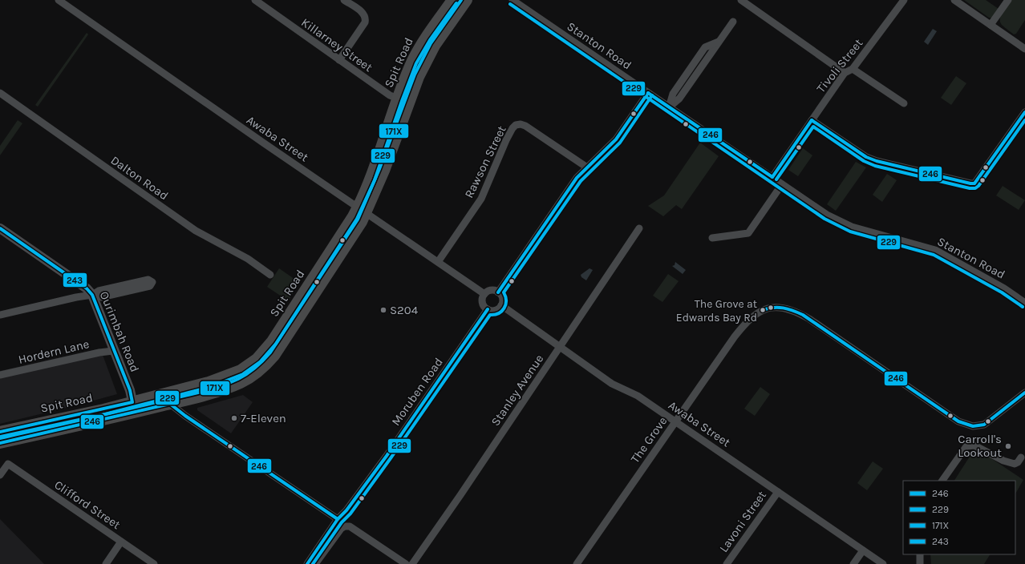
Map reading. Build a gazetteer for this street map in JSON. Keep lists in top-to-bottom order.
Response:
{
  "streets": {
    "highway": ["Spit Road"],
    "main road": ["Ourimbah Road"],
    "street": [
      "Killarney Street",
      "Stanton Road",
      "Tivoli Street",
      "Awaba Street",
      "Rawson Street",
      "Dalton Road",
      "Hordern Lane",
      "Stanley Avenue",
      "Moruben Road",
      "The Grove",
      "Clifford Street",
      "Lavoni Street"
    ]
  },
  "crossings": [
    ["Killarney Street", "Spit Road"],
    ["Stanton Road", "Tivoli Street"],
    ["Spit Road", "Awaba Street"],
    ["Spit Road", "Ourimbah Road"],
    ["Awaba Street", "Rawson Street"],
    ["Awaba Street", "Stanley Avenue"],
    ["Awaba Street", "Moruben Road"],
    ["Awaba Street", "The Grove"],
    ["Awaba Street", "Lavoni Street"],
    ["Ourimbah Road", "Hordern Lane"]
  ],
  "places": [
    "S204",
    "The Grove at Edwards Bay Rd",
    "7-Eleven",
    "Carroll's Lookout"
  ],
  "lines": [
    "transit line 171X",
    "transit line 229",
    "transit line 246",
    "transit line 243"
  ],
  "legend": [
    "246",
    "229",
    "171X",
    "243"
  ]
}
